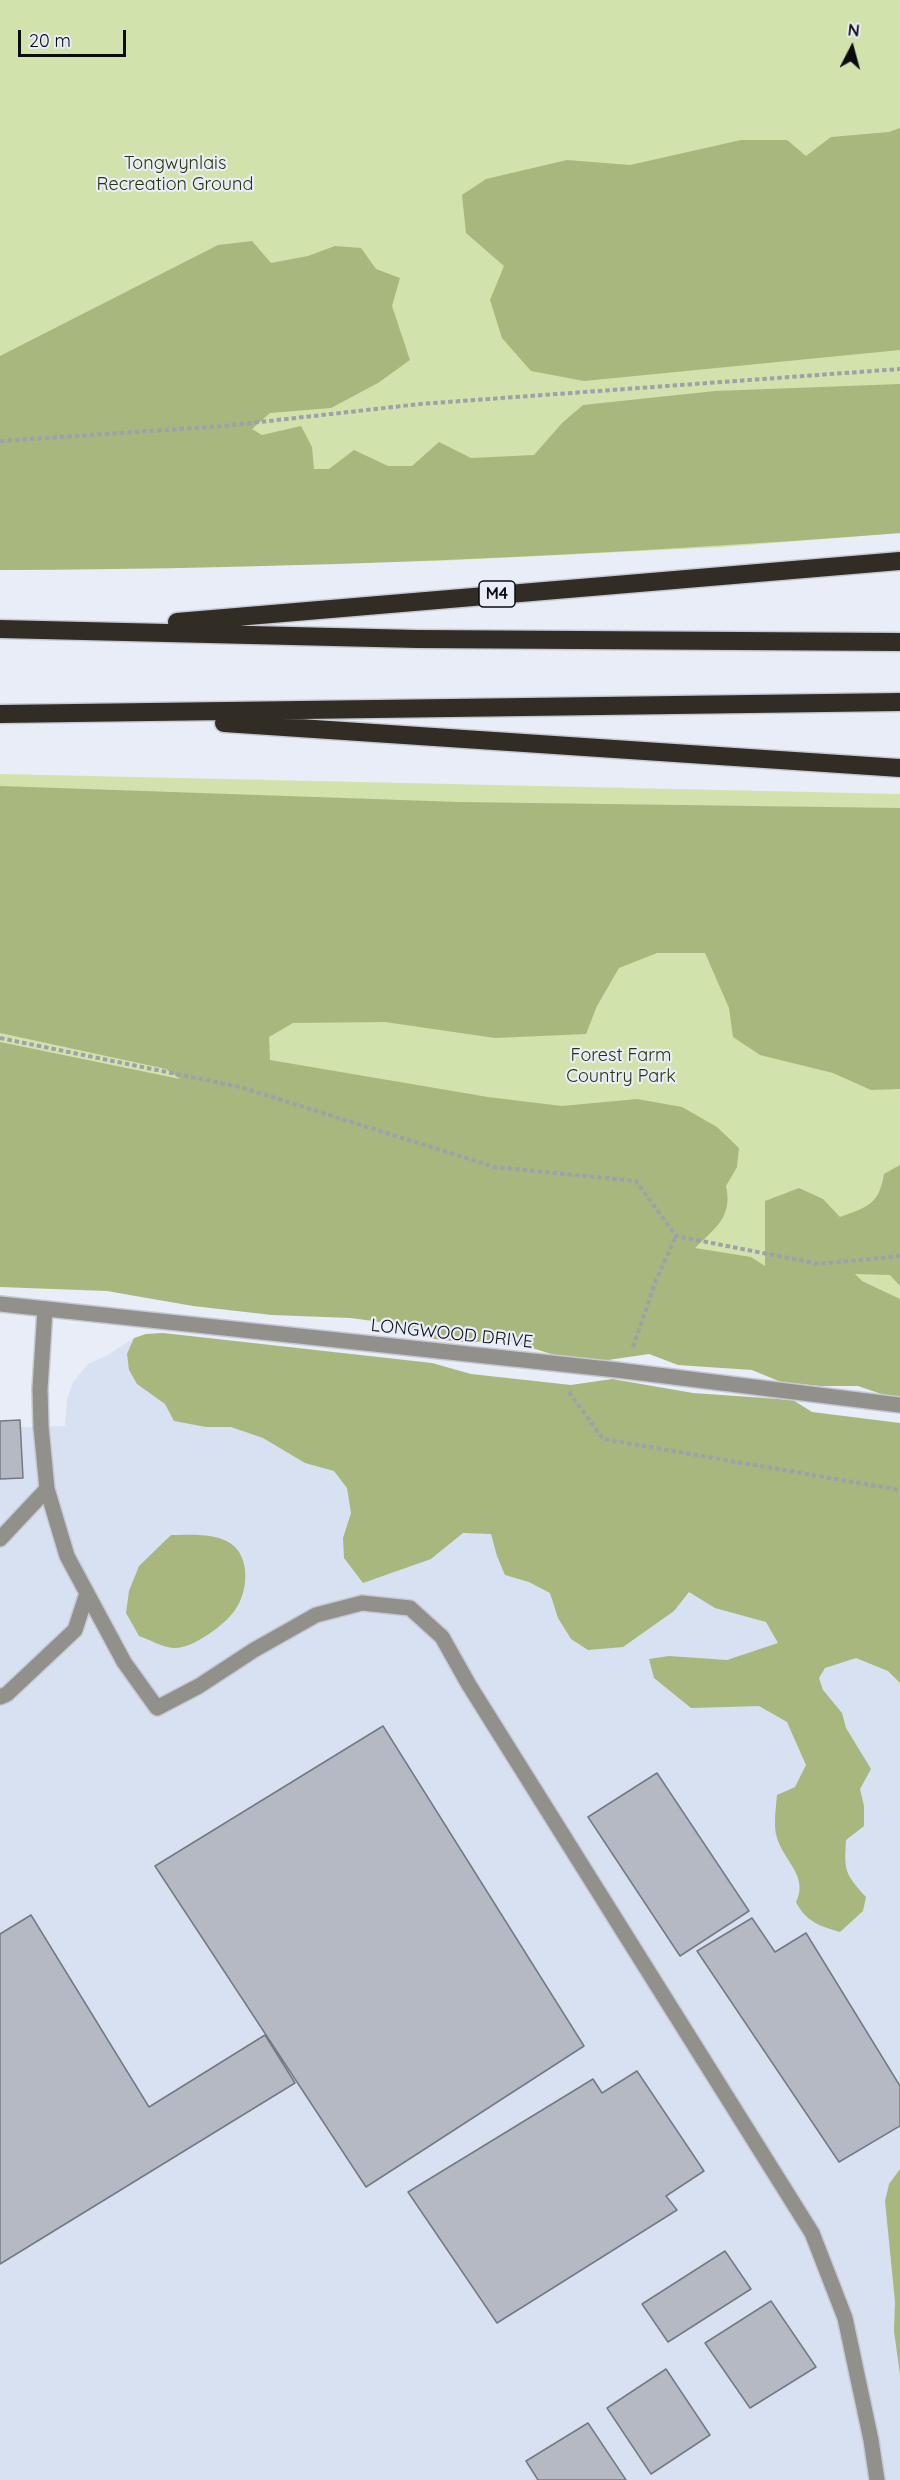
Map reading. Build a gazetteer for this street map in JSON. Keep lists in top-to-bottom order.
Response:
{
  "streets": {
    "highway": ["M4"],
    "street": ["LONGWOOD DRIVE"]
  },
  "parks": ["Tongwynlais Recreation Ground", "Forest Farm Country Park"],
  "scale_bar": "20 m",
  "north": "top"
}
